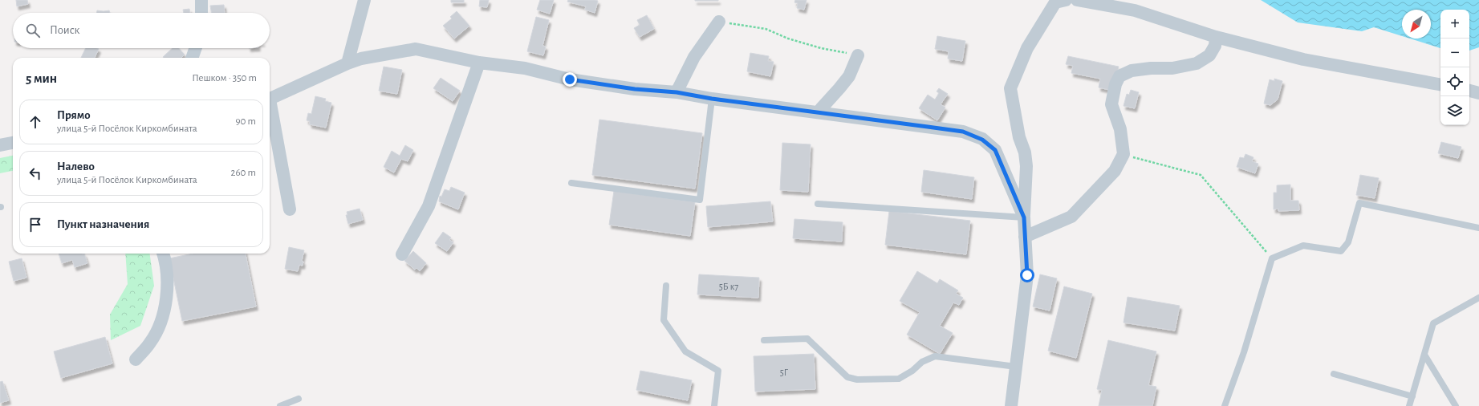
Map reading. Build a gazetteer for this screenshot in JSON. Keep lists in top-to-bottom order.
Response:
{
  "house_numbers": ["5Б к7", "5Г"],
  "north": "bottom left",
  "page": {
    "map_buttons": ["+", "−"],
    "search": "Поиск",
    "heading": ["5 мин", "Пешком · 350 m"],
    "list": [
      ["Прямо", "улица 5-й Посёлок Киркомбината", "90 m"],
      ["Налево", "улица 5-й Посёлок Киркомбината", "260 m"],
      "Пункт назначения"
    ]
  }
}
